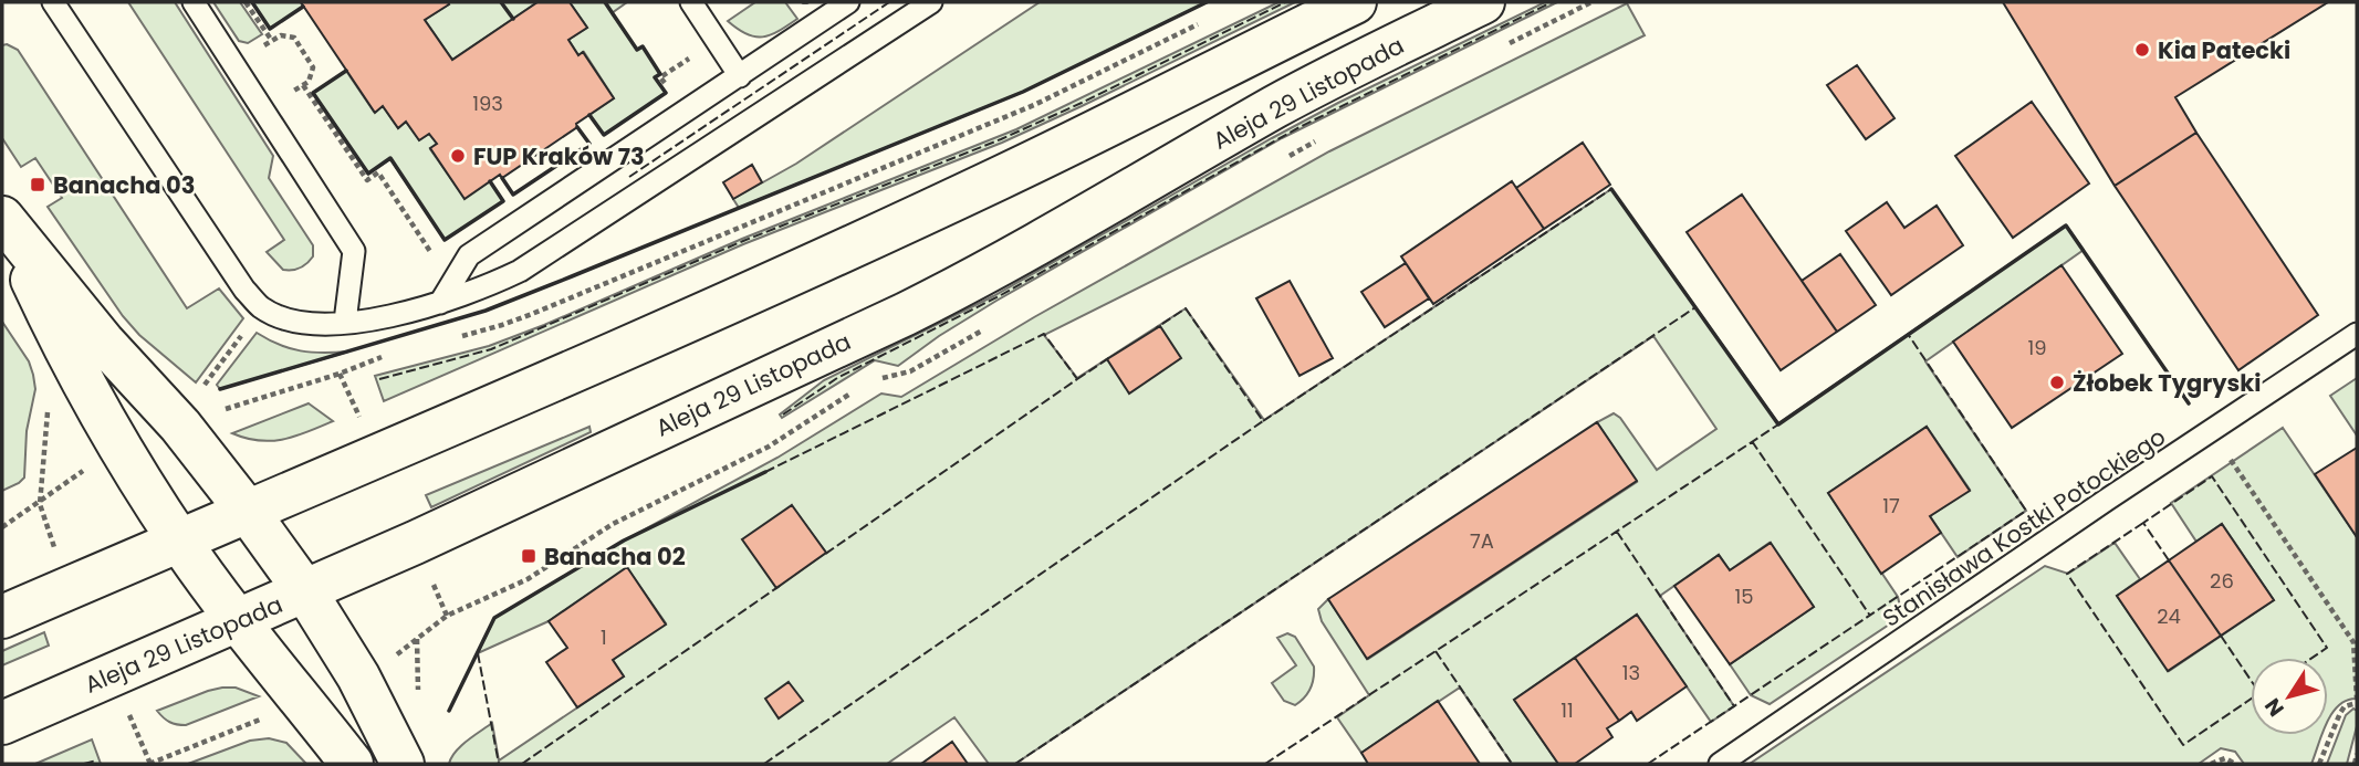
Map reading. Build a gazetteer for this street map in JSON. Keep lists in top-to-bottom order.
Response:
{
  "streets": {
    "main road": ["Aleja 29 Listopada"],
    "lane": ["Stanisława Kostki Potockiego"]
  },
  "places": {
    "other": ["Kia Patecki", "FUP Kraków 73", "Żłobek Tygryski"],
    "transit": ["Banacha 03", "Banacha 02"]
  },
  "house_numbers": [
    "193",
    "19",
    "17",
    "7A",
    "26",
    "15",
    "24",
    "1",
    "13",
    "11"
  ],
  "north": "bottom left"
}
